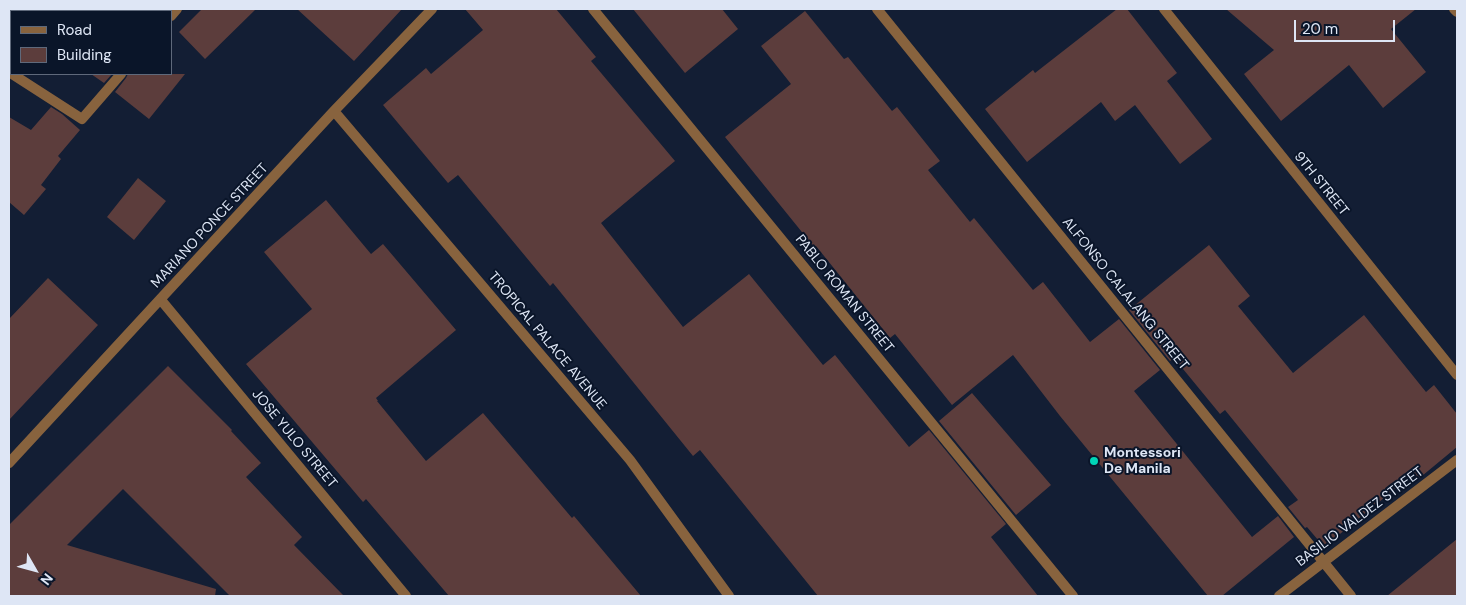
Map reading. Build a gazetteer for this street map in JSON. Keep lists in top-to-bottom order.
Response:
{
  "streets": {
    "street": [
      "9TH STREET",
      "MARIANO PONCE STREET",
      "PABLO ROMAN STREET",
      "ALFONSO CALALANG STREET",
      "TROPICAL PALACE AVENUE",
      "JOSE YULO STREET",
      "BASILIO VALDEZ STREET"
    ]
  },
  "crossings": [
    ["MARIANO PONCE STREET", "TROPICAL PALACE AVENUE"],
    ["MARIANO PONCE STREET", "JOSE YULO STREET"],
    ["ALFONSO CALALANG STREET", "BASILIO VALDEZ STREET"]
  ],
  "places": ["Montessori De Manila"],
  "legend": ["Road", "Building"],
  "scale_bar": "20 m",
  "north": "bottom right"
}
